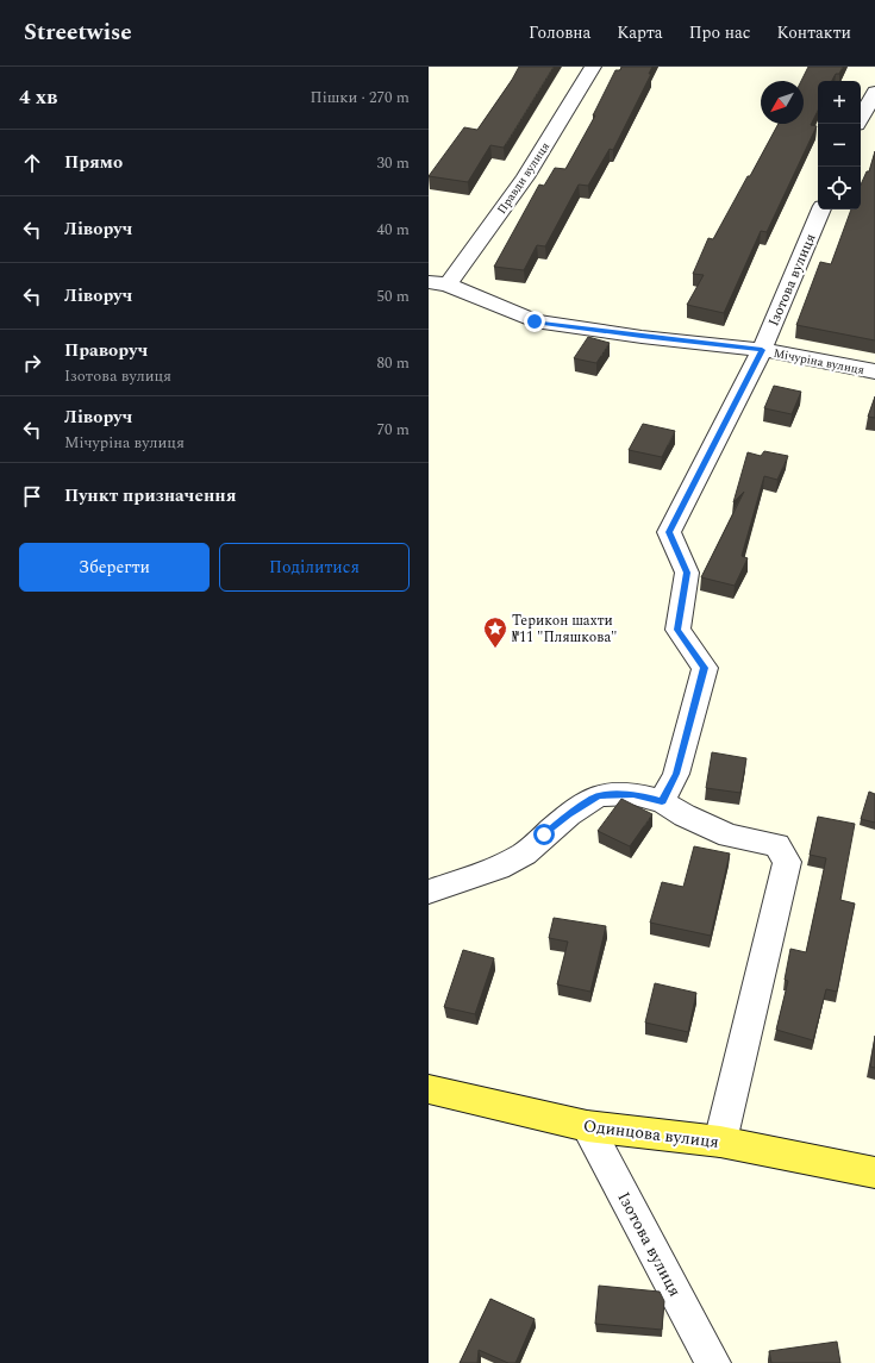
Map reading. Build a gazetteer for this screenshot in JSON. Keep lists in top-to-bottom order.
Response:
{
  "streets": {
    "main road": ["Одинцова вулиця"],
    "street": ["Правди вулиця", "Ізотова вулиця", "Мічуріна вулиця"]
  },
  "crossings": [
    ["Правди вулиця", "Мічуріна вулиця"],
    ["Ізотова вулиця", "Мічуріна вулиця"],
    ["Ізотова вулиця", "Одинцова вулиця"]
  ],
  "places": {
    "place": ["Терикон шахти №11 \"Пляшкова\""]
  },
  "north": "bottom left",
  "page": {
    "header": "Streetwise",
    "nav": [
      "Головна",
      "Карта",
      "Про нас",
      "Контакти"
    ],
    "heading": ["4 хв", "Пішки · 270 m"],
    "map_buttons": ["+", "−"],
    "list": [
      ["Прямо", "30 m"],
      ["Ліворуч", "40 m"],
      ["Ліворуч", "50 m"],
      ["Праворуч", "Ізотова вулиця", "80 m"],
      ["Ліворуч", "Мічуріна вулиця", "70 m"],
      "Пункт призначення"
    ],
    "buttons": ["Зберегти", "Поділитися"]
  }
}
